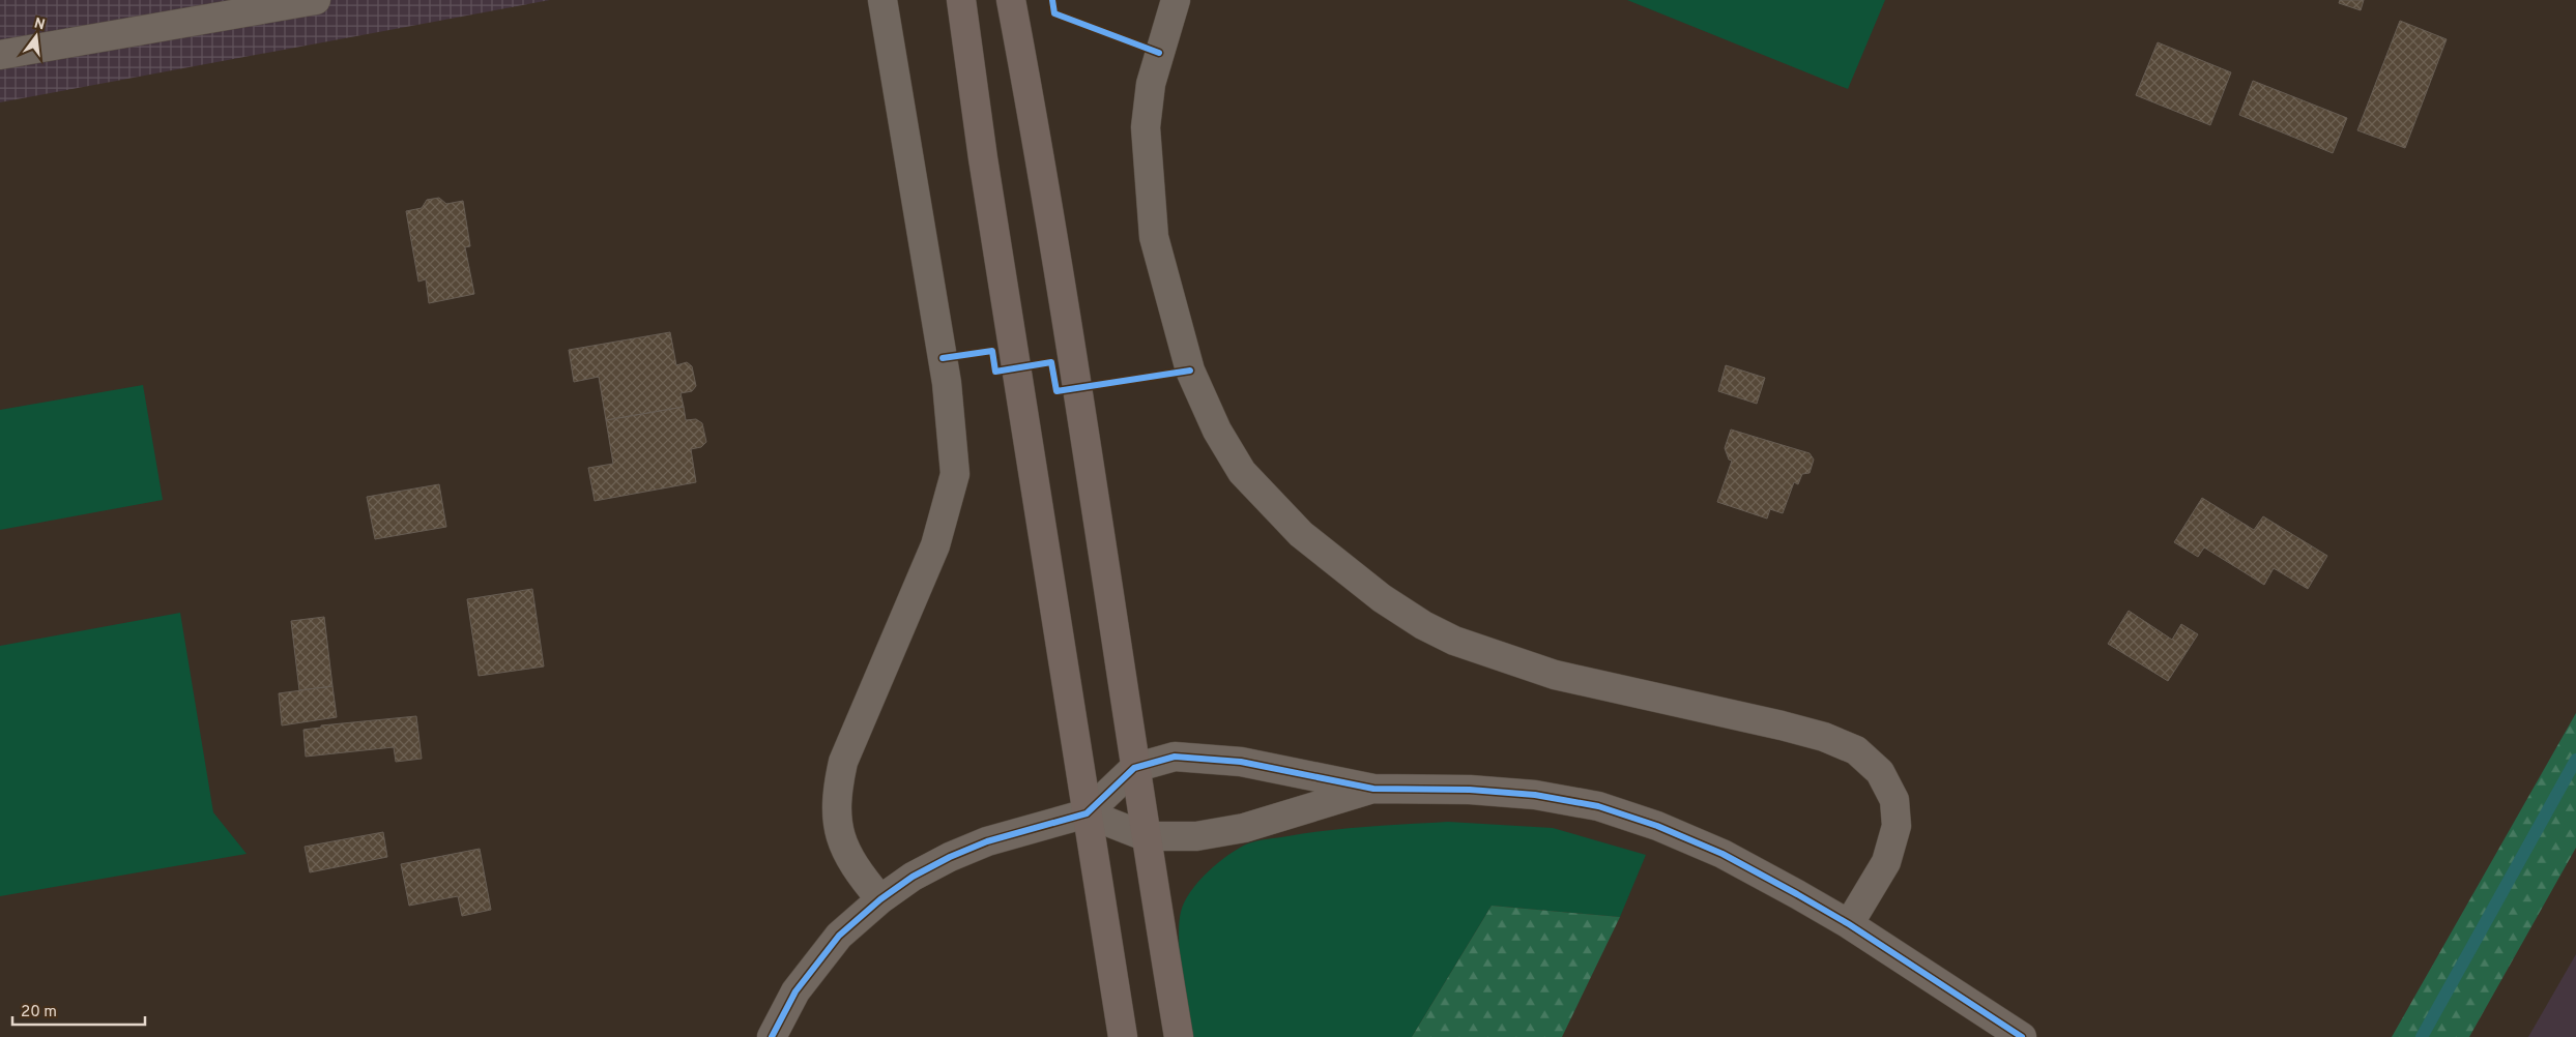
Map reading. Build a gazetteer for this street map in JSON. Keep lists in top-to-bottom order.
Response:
{
  "scale_bar": "20 m",
  "north": "top"
}
